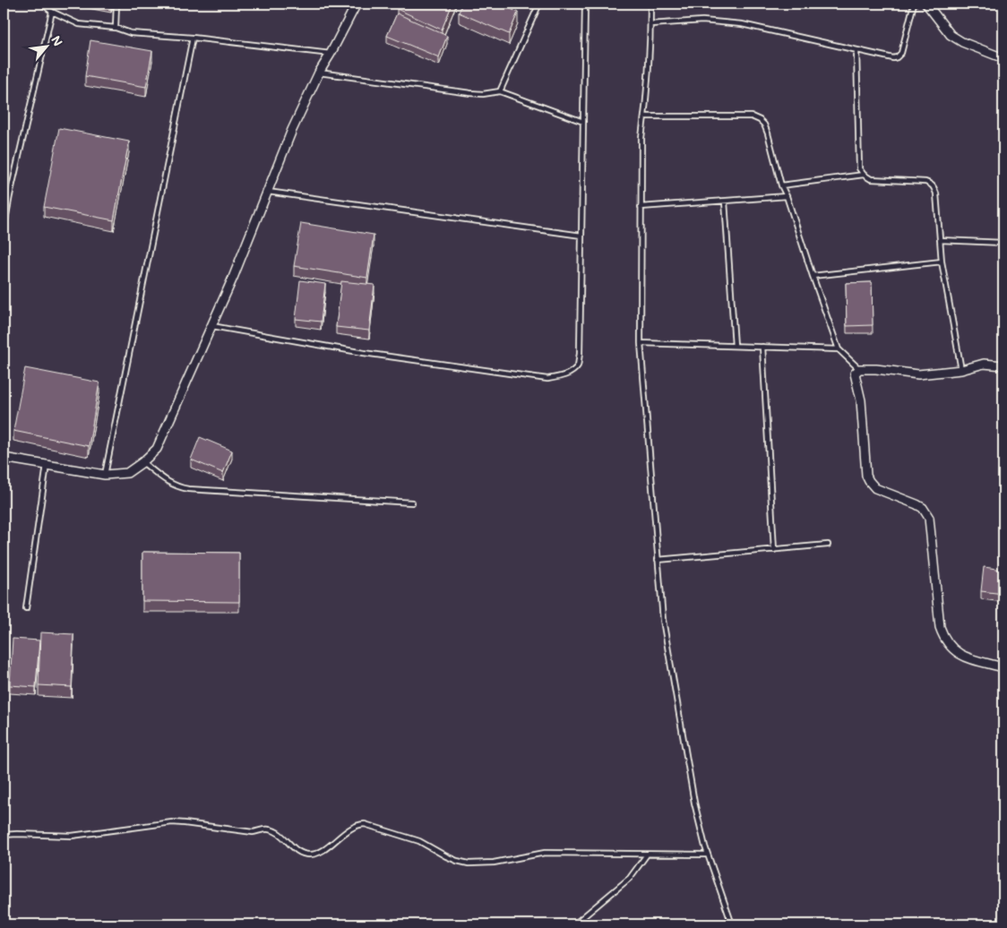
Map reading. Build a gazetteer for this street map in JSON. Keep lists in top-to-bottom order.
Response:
{
  "north": "top right"
}
